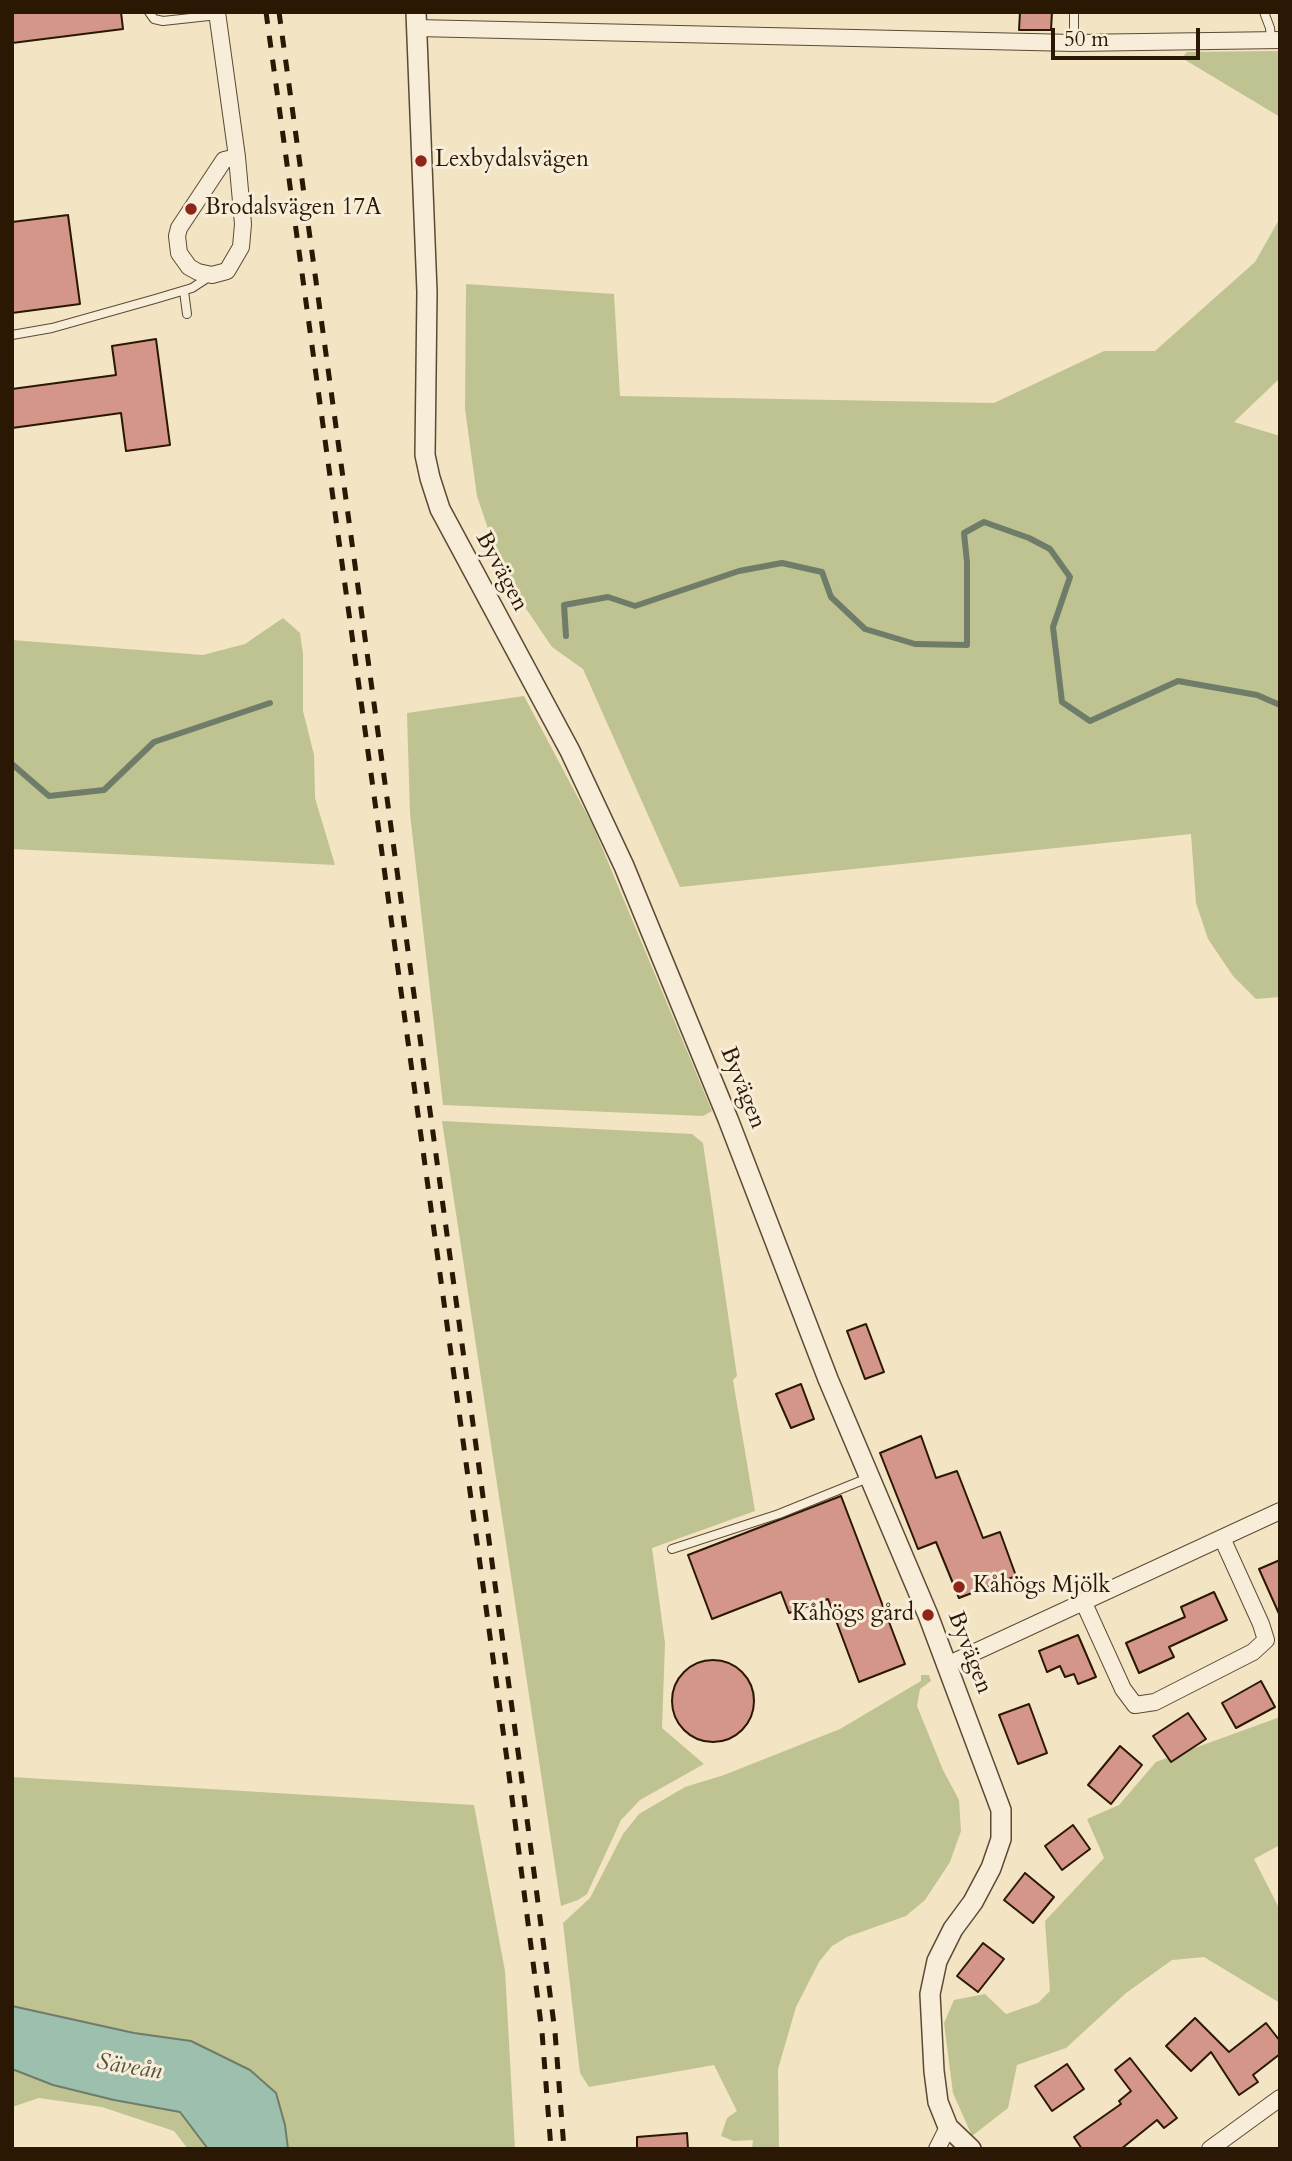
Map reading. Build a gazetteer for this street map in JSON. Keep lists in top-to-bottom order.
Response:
{
  "streets": {
    "street": ["Byvägen"]
  },
  "water": ["Säveån"],
  "places": [
    "Lexbydalsvägen",
    "Brodalsvägen 17A",
    "Kåhögs Mjölk",
    "Kåhögs gård"
  ],
  "scale_bar": "50 m"
}
